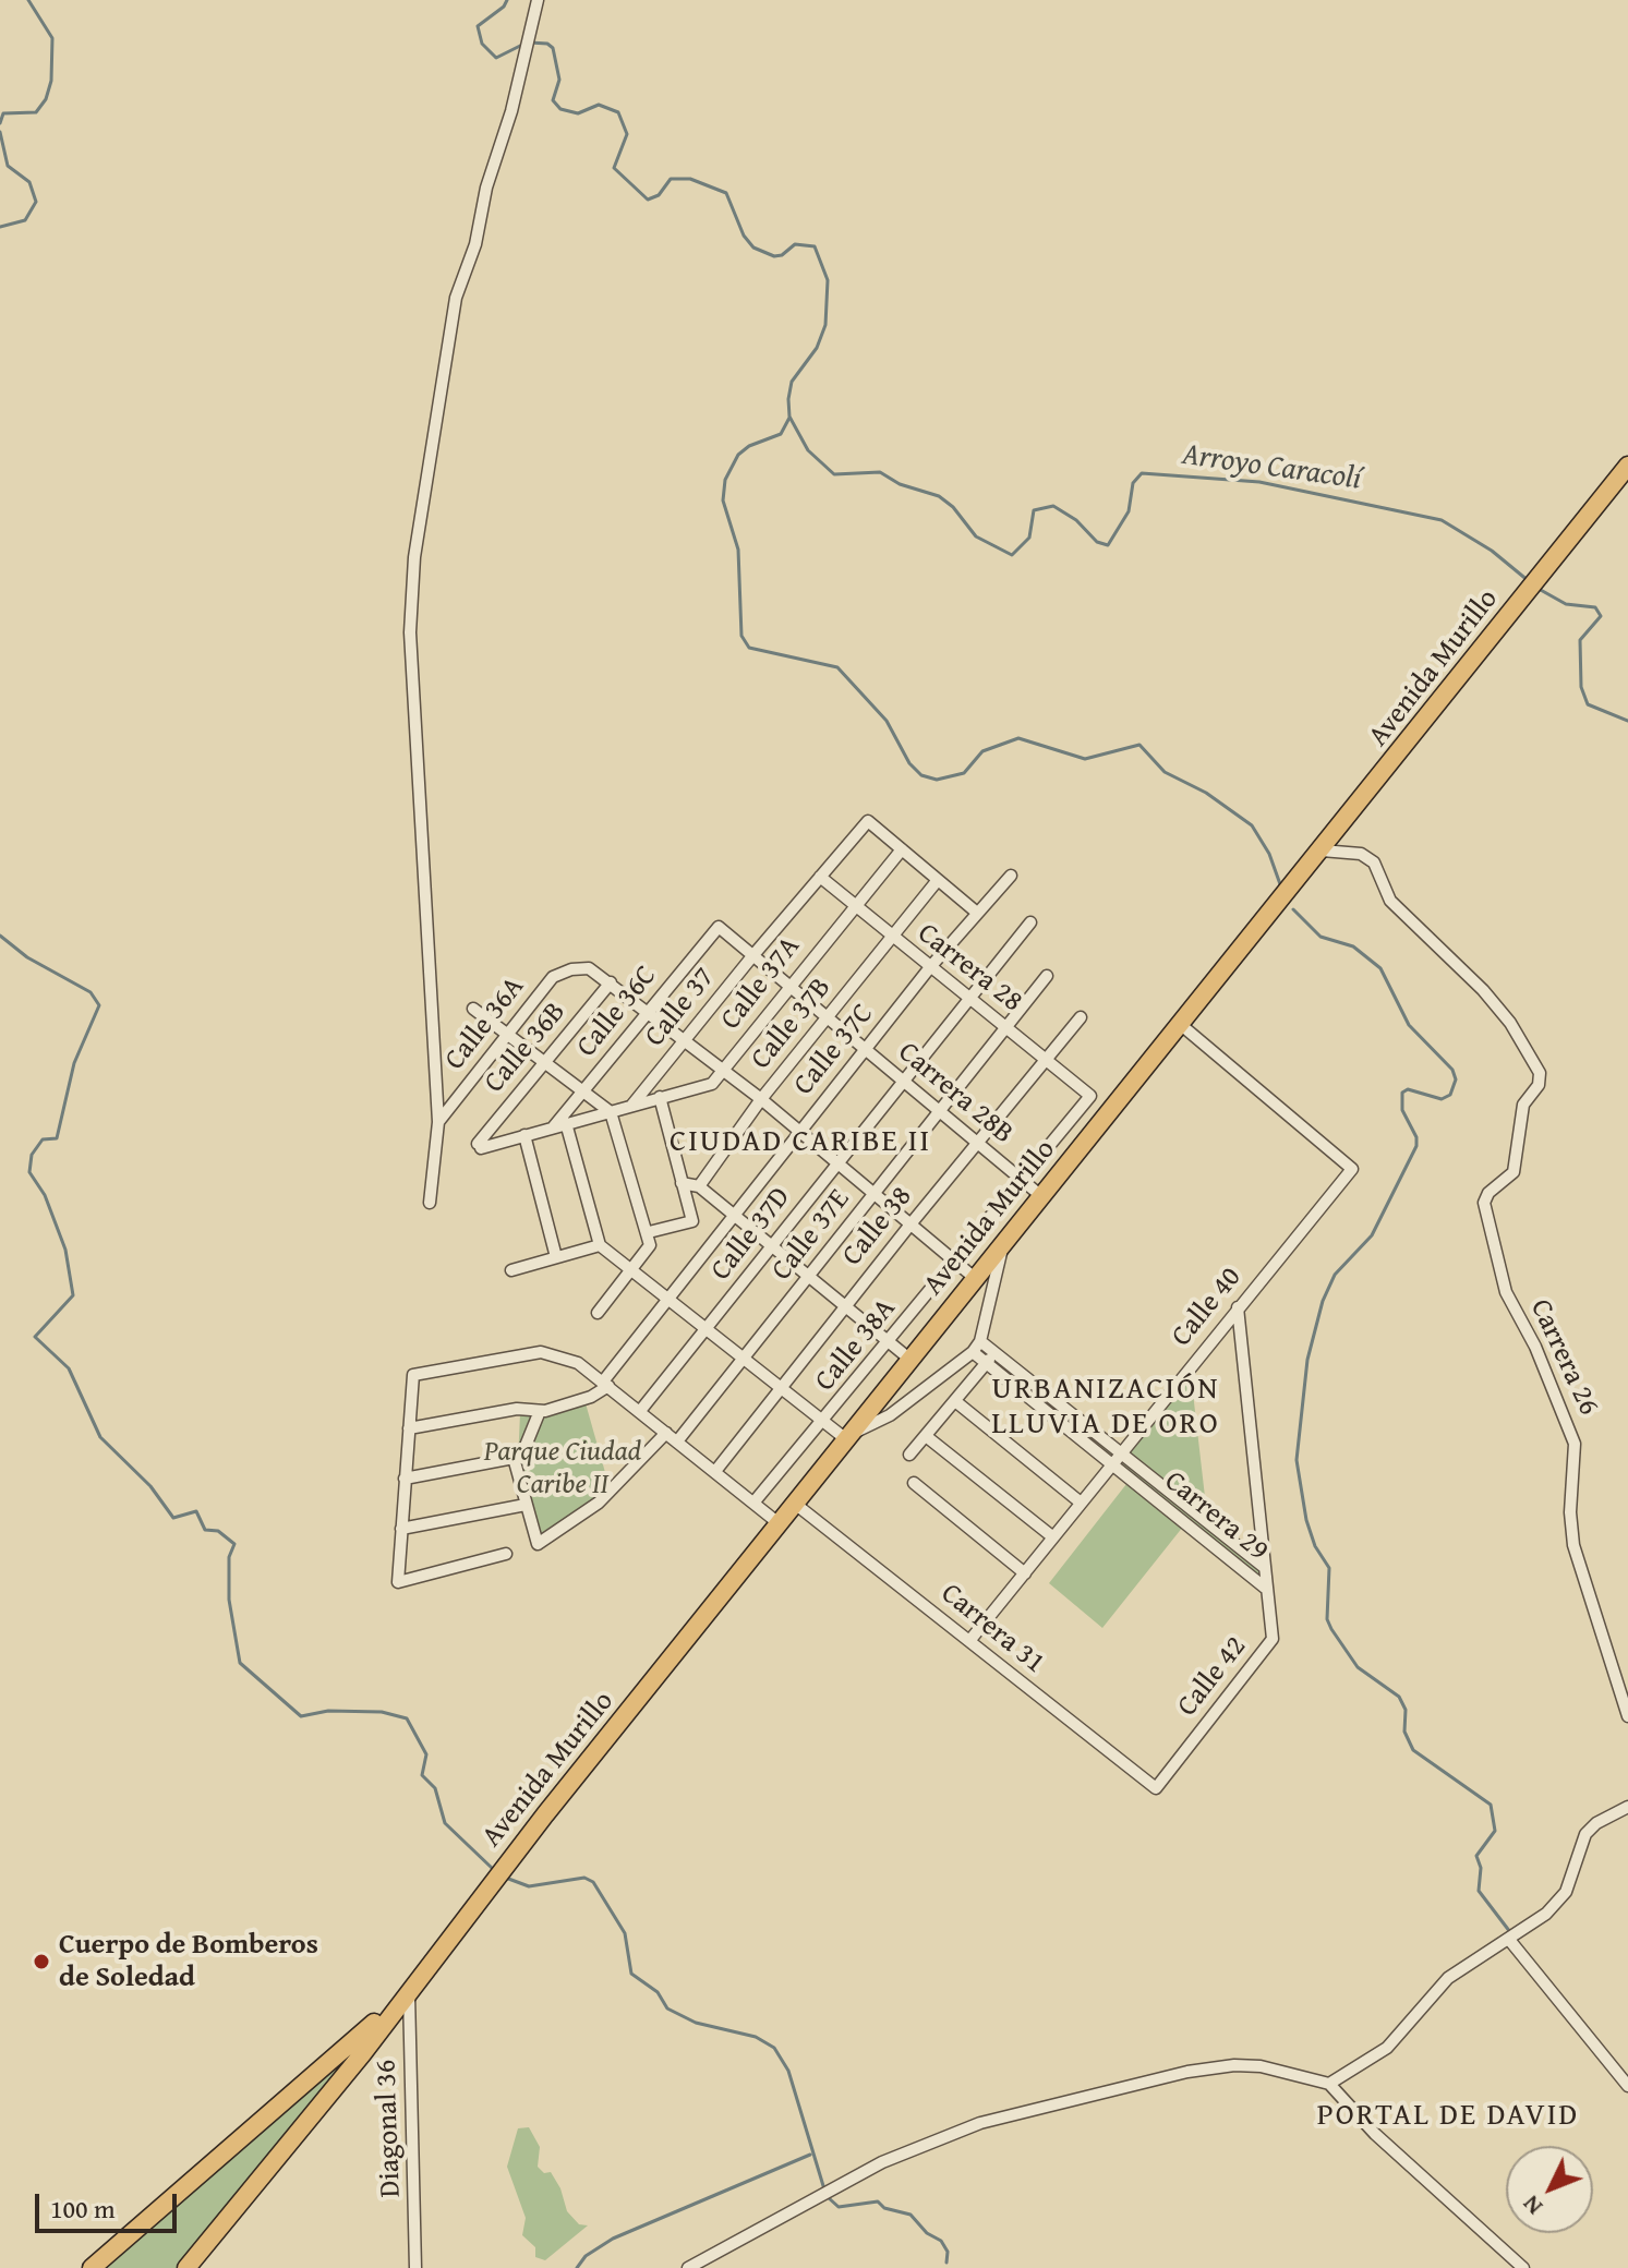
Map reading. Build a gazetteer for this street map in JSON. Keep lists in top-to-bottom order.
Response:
{
  "streets": {
    "main road": ["Avenida Murillo"],
    "street": [
      "Carrera 28",
      "Calle 37A",
      "Calle 37",
      "Calle 36C",
      "Calle 36A",
      "Calle 37B",
      "Calle 36B",
      "Calle 37C",
      "Carrera 28B",
      "Calle 38",
      "Calle 37D",
      "Calle 37E",
      "Calle 40",
      "Calle 38A",
      "Carrera 26",
      "Carrera 29",
      "Carrera 31",
      "Calle 42",
      "Diagonal 36"
    ]
  },
  "crossings": [
    ["Avenida Murillo", "Carrera 28B"],
    ["Avenida Murillo", "Calle 40"],
    ["Avenida Murillo", "Carrera 26"],
    ["Avenida Murillo", "Carrera 31"],
    ["Avenida Murillo", "Diagonal 36"],
    ["Carrera 28", "Calle 37A"],
    ["Carrera 28", "Calle 37"],
    ["Carrera 28", "Calle 37B"],
    ["Carrera 28", "Calle 37C"],
    ["Carrera 28", "Calle 38"],
    ["Carrera 28", "Calle 37D"],
    ["Carrera 28", "Calle 37E"],
    ["Carrera 28", "Calle 38A"],
    ["Calle 37A", "Calle 37"],
    ["Calle 37A", "Carrera 28B"],
    ["Calle 37", "Carrera 28B"],
    ["Calle 36C", "Carrera 28B"],
    ["Calle 36A", "Calle 36B"],
    ["Calle 37B", "Carrera 28B"],
    ["Calle 37C", "Carrera 28B"],
    ["Carrera 28B", "Calle 38"],
    ["Carrera 28B", "Calle 37D"],
    ["Carrera 28B", "Calle 37E"],
    ["Carrera 28B", "Calle 38A"],
    ["Calle 40", "Carrera 29"],
    ["Calle 40", "Carrera 31"],
    ["Calle 40", "Calle 42"],
    ["Carrera 29", "Calle 42"],
    ["Carrera 31", "Calle 42"]
  ],
  "districts": ["CIUDAD CARIBE II", "URBANIZACIÓN LLUVIA DE ORO", "PORTAL DE DAVID"],
  "water": ["Arroyo Caracolí"],
  "parks": ["Parque Ciudad Caribe II"],
  "places": ["Cuerpo de Bomberos de Soledad"],
  "scale_bar": "100 m",
  "north": "bottom left"
}
